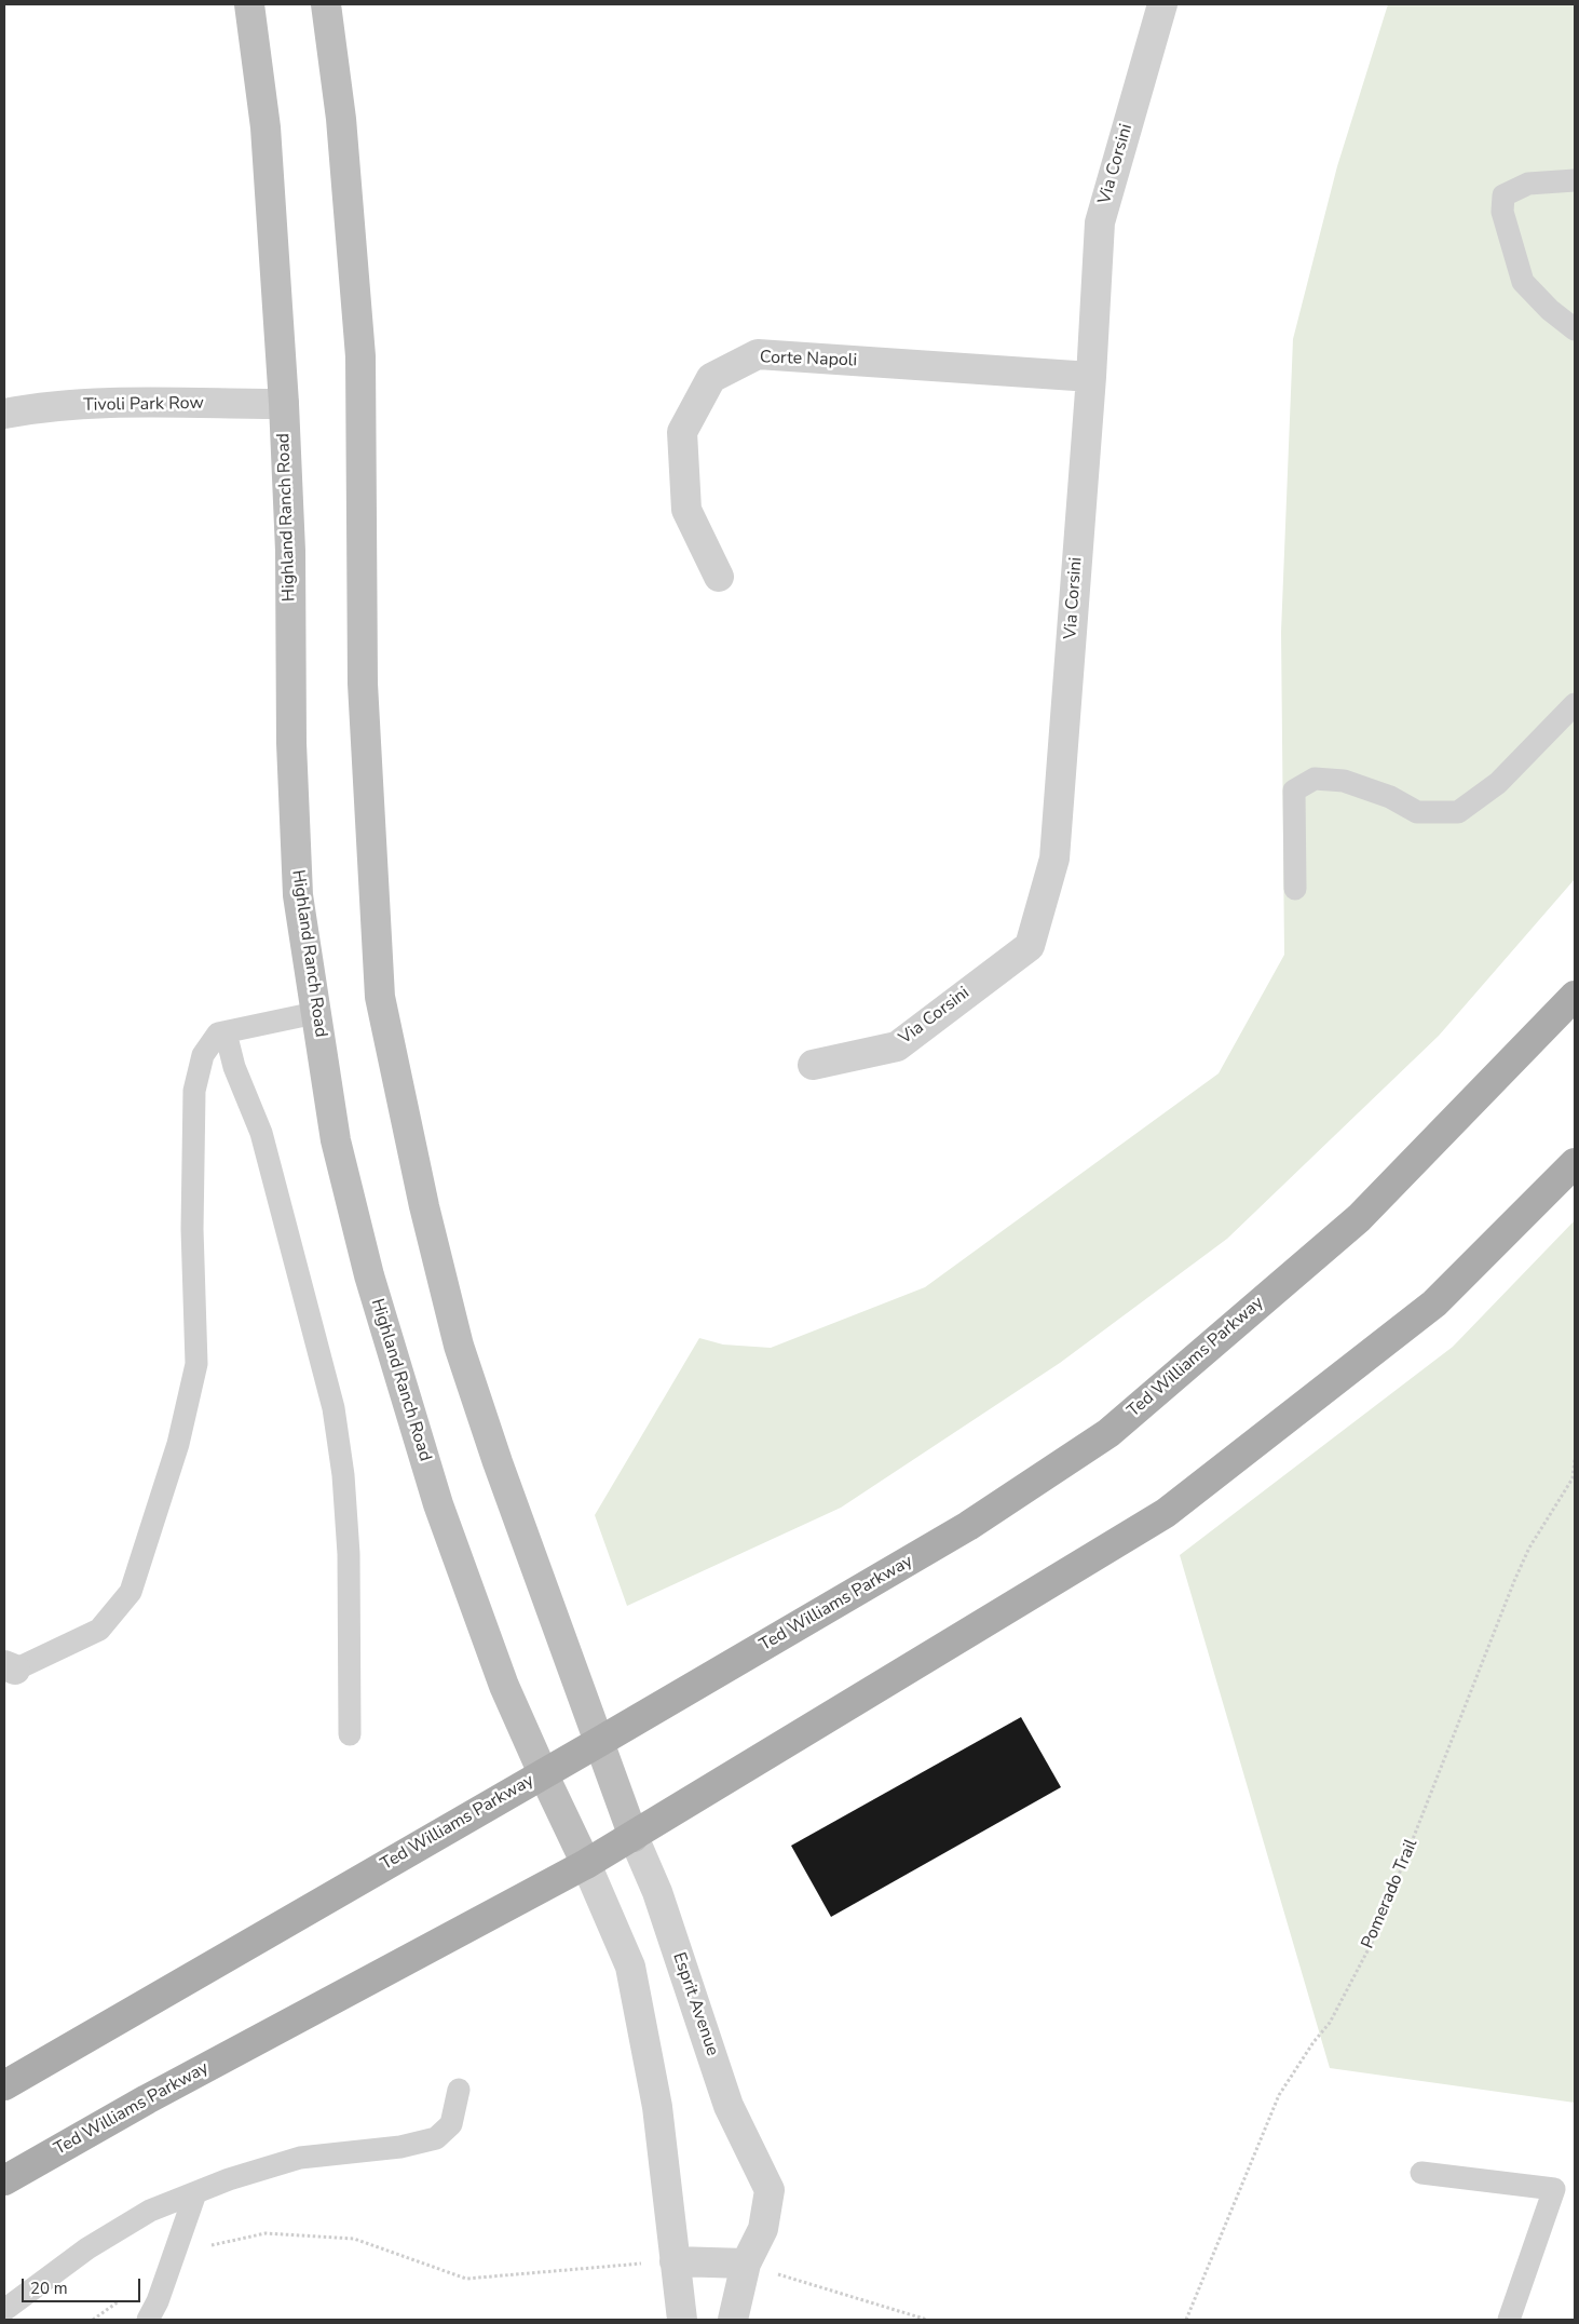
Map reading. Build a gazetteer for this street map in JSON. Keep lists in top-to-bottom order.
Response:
{
  "streets": {
    "main road": ["Highland Ranch Road", "Ted Williams Parkway", "Esprit Avenue"],
    "street": ["Via Corsini", "Corte Napoli", "Tivoli Park Row"],
    "path": ["Pomerado Trail"]
  },
  "crossings": [
    ["Via Corsini", "Corte Napoli"],
    ["Tivoli Park Row", "Highland Ranch Road"],
    ["Highland Ranch Road", "Ted Williams Parkway"],
    ["Ted Williams Parkway", "Esprit Avenue"]
  ],
  "scale_bar": "20 m"
}
